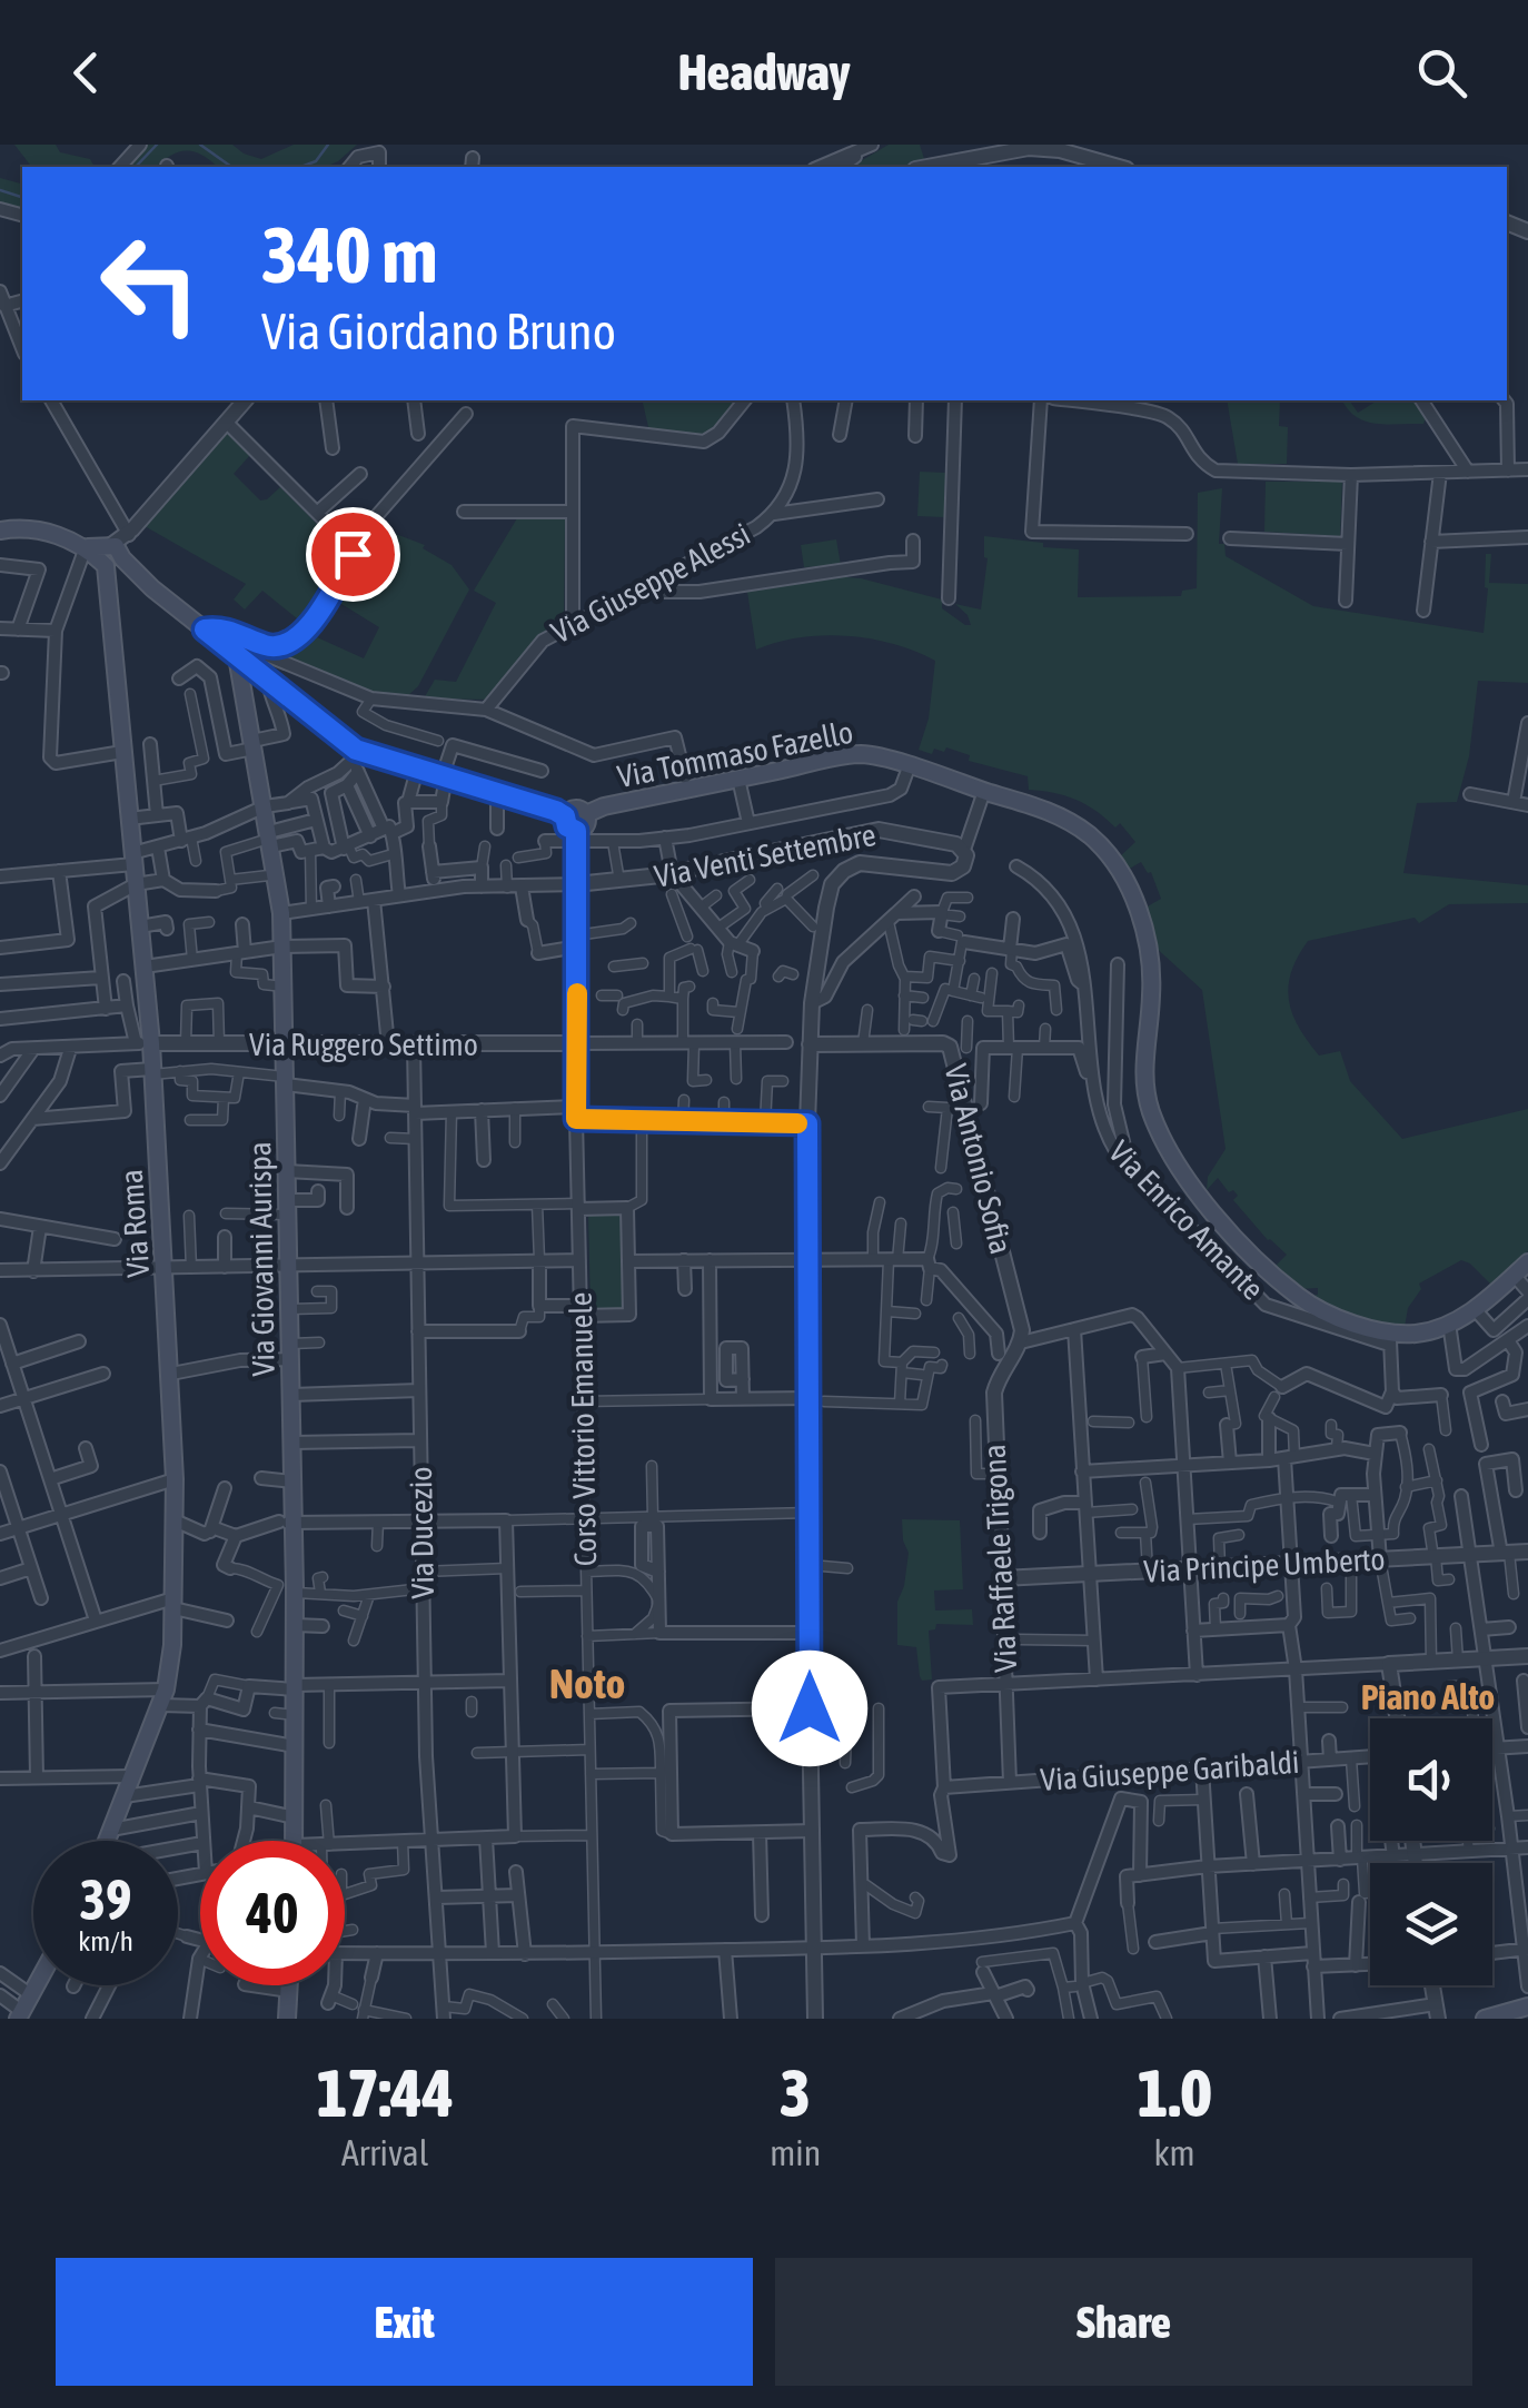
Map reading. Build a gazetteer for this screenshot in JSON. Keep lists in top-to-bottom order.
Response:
{
  "streets": {
    "main road": ["Via Tommaso Fazello", "Via Roma", "Via Giovanni Aurispa"],
    "street": [
      "Via Giuseppe Alessi",
      "Via Venti Settembre",
      "Via Ruggero Settimo",
      "Via Antonio Sofia",
      "Via Enrico Amante",
      "Corso Vittorio Emanuele",
      "Via Ducezio",
      "Via Raffaele Trigona",
      "Via Principe Umberto",
      "Via Giuseppe Garibaldi"
    ]
  },
  "crossings": [
    ["Via Tommaso Fazello", "Via Enrico Amante"],
    ["Via Tommaso Fazello", "Corso Vittorio Emanuele"],
    ["Via Venti Settembre", "Via Antonio Sofia"],
    ["Via Venti Settembre", "Corso Vittorio Emanuele"],
    ["Via Ruggero Settimo", "Via Roma"],
    ["Via Ruggero Settimo", "Via Giovanni Aurispa"],
    ["Via Ruggero Settimo", "Corso Vittorio Emanuele"],
    ["Via Ruggero Settimo", "Via Ducezio"],
    ["Via Antonio Sofia", "Via Raffaele Trigona"],
    ["Via Raffaele Trigona", "Via Principe Umberto"],
    ["Via Raffaele Trigona", "Via Giuseppe Garibaldi"]
  ],
  "districts": ["Noto", "Piano Alto"],
  "page": {
    "header": "Headway",
    "turn": ["340 m", "Via Giordano Bruno"],
    "speed": "39 km/h",
    "limit": "40",
    "eta": [
      "17:44",
      "Arrival",
      "3",
      "min",
      "1.0",
      "km"
    ],
    "buttons": ["Exit", "Share"]
  }
}
